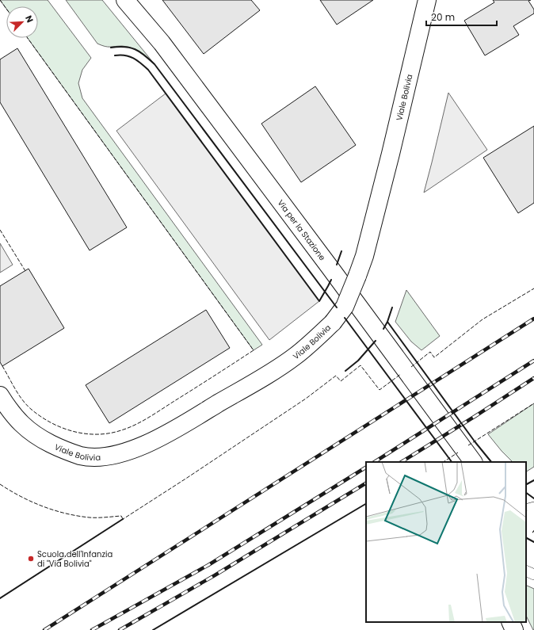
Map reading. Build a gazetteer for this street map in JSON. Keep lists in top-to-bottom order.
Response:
{
  "streets": {
    "street": ["Viale Bolivia", "Via per la Stazione"]
  },
  "places": ["Scuola dell'Infanzia di \"Via Bolivia\""],
  "scale_bar": "20 m",
  "north": "top right"
}
